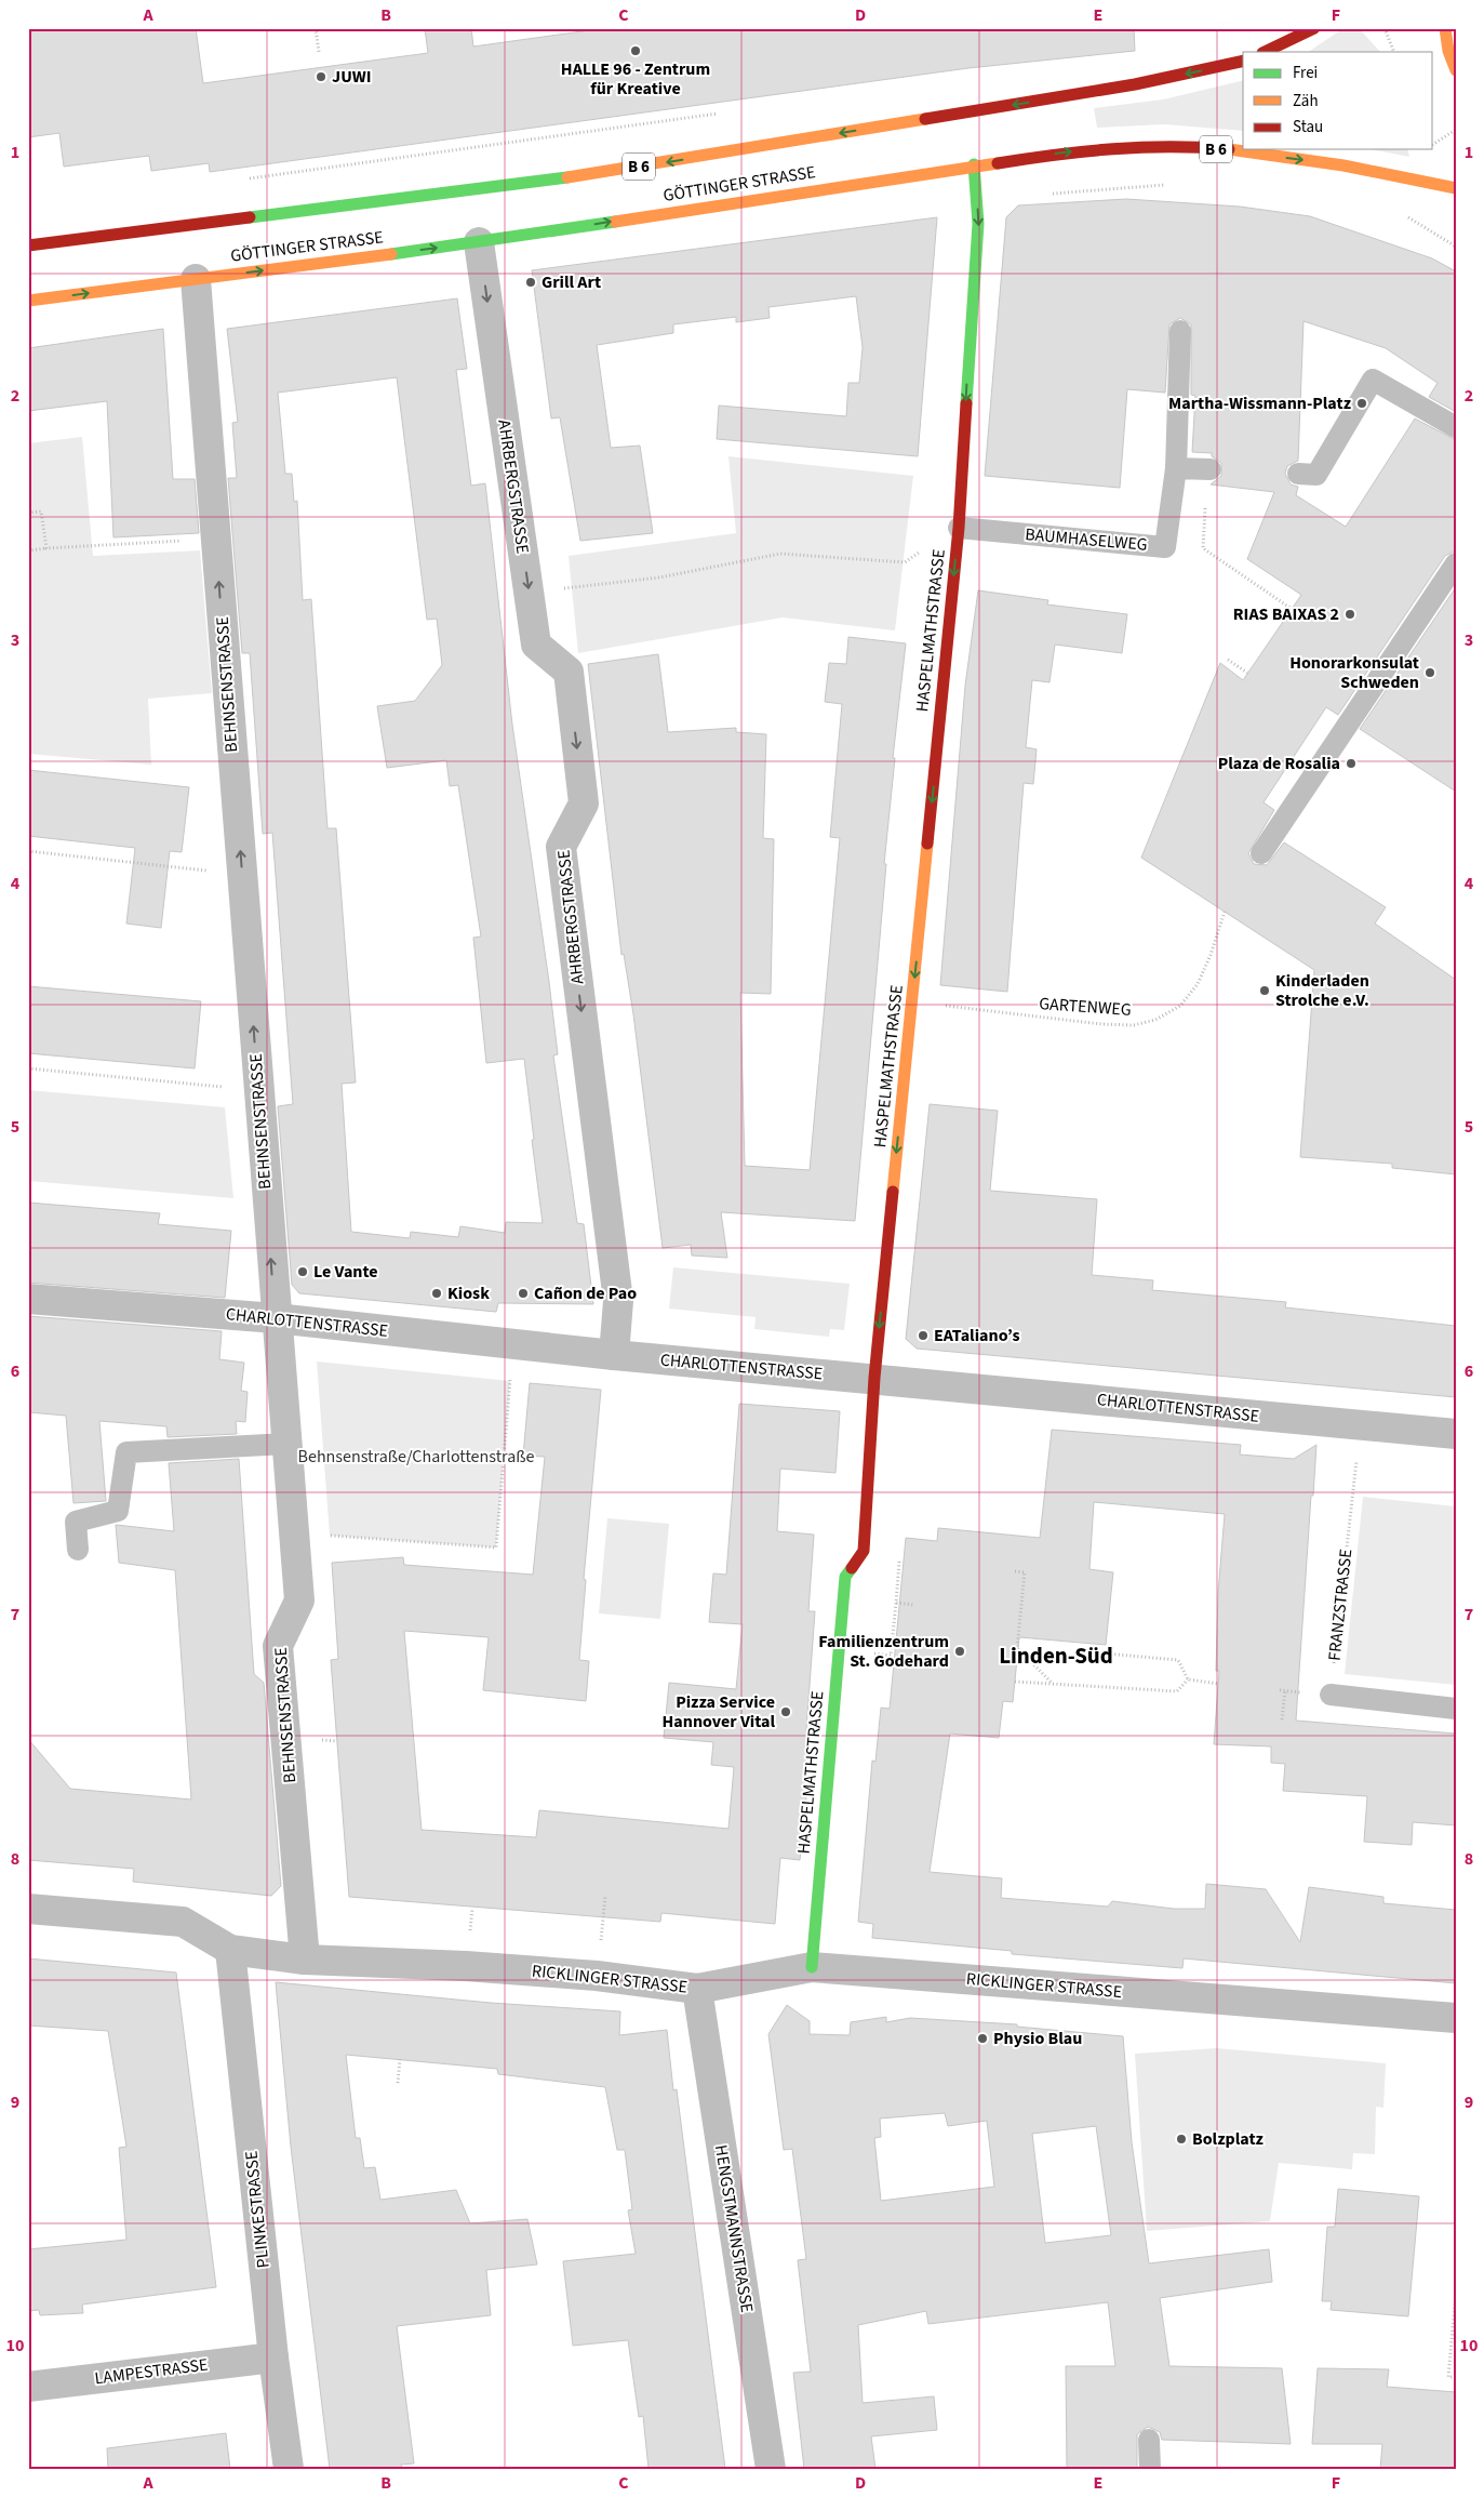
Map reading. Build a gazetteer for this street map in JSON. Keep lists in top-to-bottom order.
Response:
{
  "streets": {
    "main road": ["B 6", "GÖTTINGER STRASSE", "HASPELMATHSTRASSE"],
    "street": [
      "AHRBERGSTRASSE",
      "BEHNSENSTRASSE",
      "CHARLOTTENSTRASSE",
      "RICKLINGER STRASSE",
      "PLINKESTRASSE",
      "HENGSTMANNSTRASSE",
      "LAMPESTRASSE"
    ],
    "lane": ["BAUMHASELWEG"],
    "path": ["GARTENWEG", "FRANZSTRASSE"]
  },
  "crossings": [
    ["GÖTTINGER STRASSE", "AHRBERGSTRASSE"],
    ["GÖTTINGER STRASSE", "HASPELMATHSTRASSE"],
    ["GÖTTINGER STRASSE", "BEHNSENSTRASSE"],
    ["AHRBERGSTRASSE", "CHARLOTTENSTRASSE"],
    ["BAUMHASELWEG", "HASPELMATHSTRASSE"],
    ["HASPELMATHSTRASSE", "GARTENWEG"],
    ["HASPELMATHSTRASSE", "CHARLOTTENSTRASSE"],
    ["HASPELMATHSTRASSE", "RICKLINGER STRASSE"],
    ["BEHNSENSTRASSE", "CHARLOTTENSTRASSE"],
    ["BEHNSENSTRASSE", "RICKLINGER STRASSE"],
    ["CHARLOTTENSTRASSE", "FRANZSTRASSE"],
    ["RICKLINGER STRASSE", "PLINKESTRASSE"],
    ["RICKLINGER STRASSE", "HENGSTMANNSTRASSE"],
    ["PLINKESTRASSE", "LAMPESTRASSE"]
  ],
  "one_way": ["AHRBERGSTRASSE", "HASPELMATHSTRASSE", "BEHNSENSTRASSE"],
  "districts": ["Linden-Süd"],
  "parks": ["Behnsenstraße/Charlottenstraße"],
  "places": [
    "HALLE 96 - Zentrum für Kreative",
    "JUWI",
    "Grill Art",
    "Martha-Wissmann-Platz",
    "RIAS BAIXAS 2",
    "Honorarkonsulat Schweden",
    "Plaza de Rosalia",
    "Kinderladen Strolche e.V.",
    "Le Vante",
    "Kiosk",
    "Cañon de Pao",
    "EATaliano’s",
    "Familienzentrum St. Godehard",
    "Pizza Service Hannover Vital",
    "Physio Blau",
    "Bolzplatz"
  ],
  "legend": ["Frei", "Zäh", "Stau"],
  "grid": {
    "columns": [
      "A",
      "B",
      "C",
      "D",
      "E",
      "F"
    ],
    "rows": [
      "1",
      "2",
      "3",
      "4",
      "5",
      "6",
      "7",
      "8",
      "9",
      "10"
    ]
  }
}
